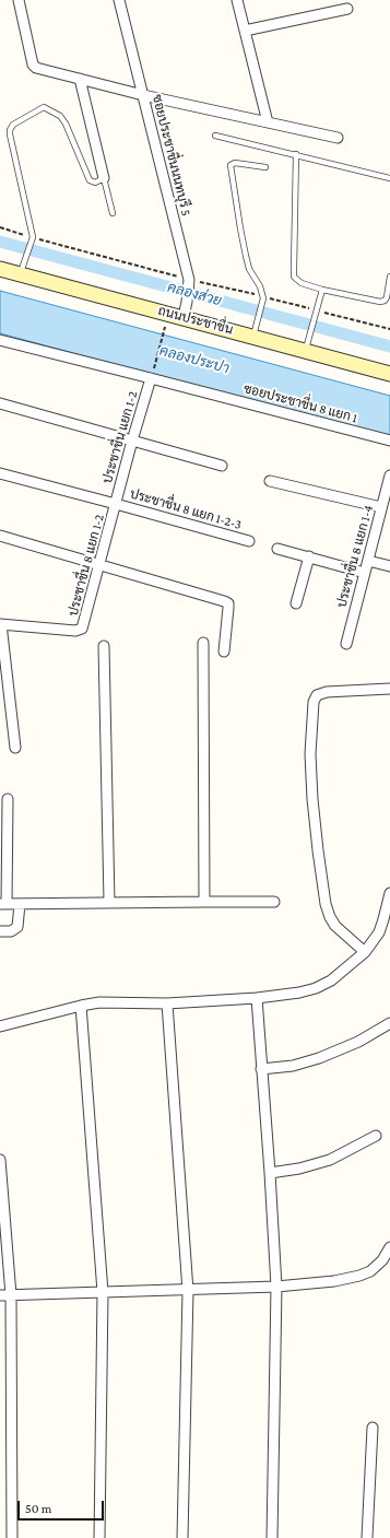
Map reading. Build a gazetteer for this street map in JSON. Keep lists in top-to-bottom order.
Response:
{
  "streets": {
    "main road": ["ถนนประชาชื่น"],
    "street": [
      "ซอยประชาชื่นนนทบุรี 5",
      "ซอยประชาชื่น 8 แยก 1",
      "ประชาชื่น แยก 1-2",
      "ประชาชื่น 8 แยก 1-2-3",
      "ประชาชื่น 8 แยก 1-4",
      "ประชาชื่น 8 แยก 1-2"
    ]
  },
  "crossings": [
    ["ซอยประชาชื่นนนทบุรี 5", "ถนนประชาชื่น"],
    ["ซอยประชาชื่น 8 แยก 1", "ประชาชื่น แยก 1-2"],
    ["ประชาชื่น แยก 1-2", "ประชาชื่น 8 แยก 1-2-3"],
    ["ประชาชื่น แยก 1-2", "ประชาชื่น 8 แยก 1-2"],
    ["ประชาชื่น 8 แยก 1-2-3", "ประชาชื่น 8 แยก 1-2"]
  ],
  "water": ["คลองส่วย", "คลองประปา"],
  "scale_bar": "50 m"
}
